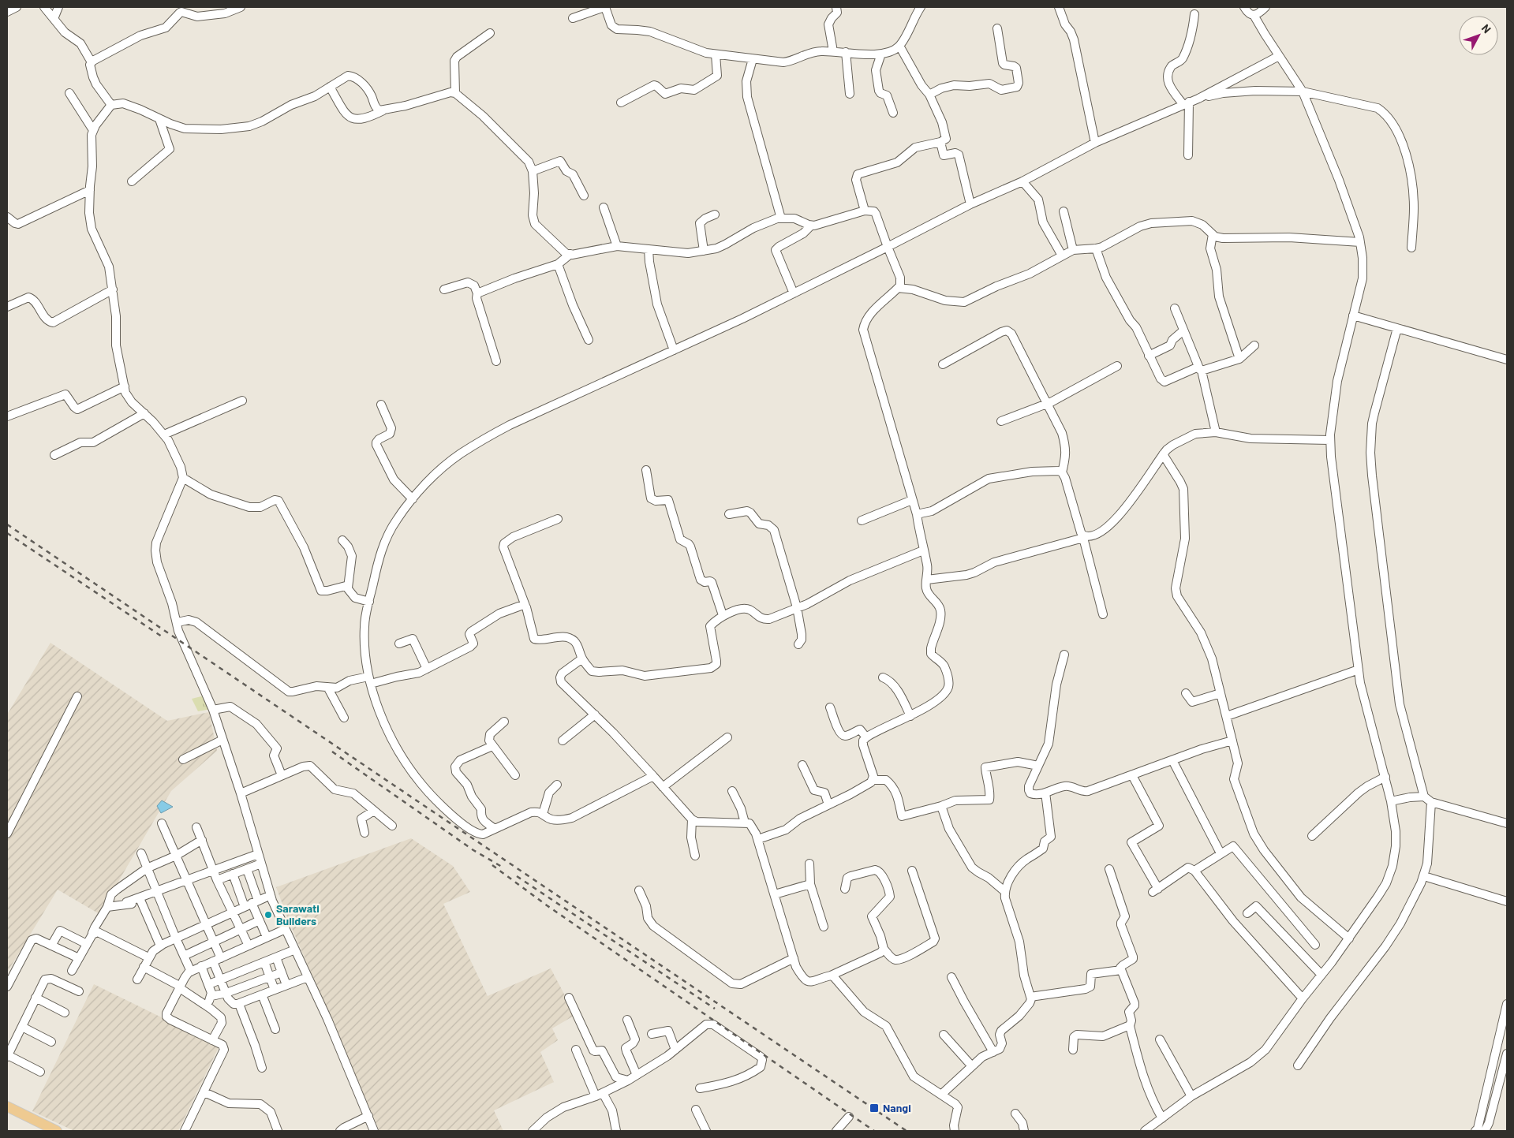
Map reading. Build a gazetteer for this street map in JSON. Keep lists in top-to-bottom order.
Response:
{
  "places": {
    "other": ["Sarawati Builders"],
    "transit": ["Nangi"]
  },
  "north": "top right"
}
